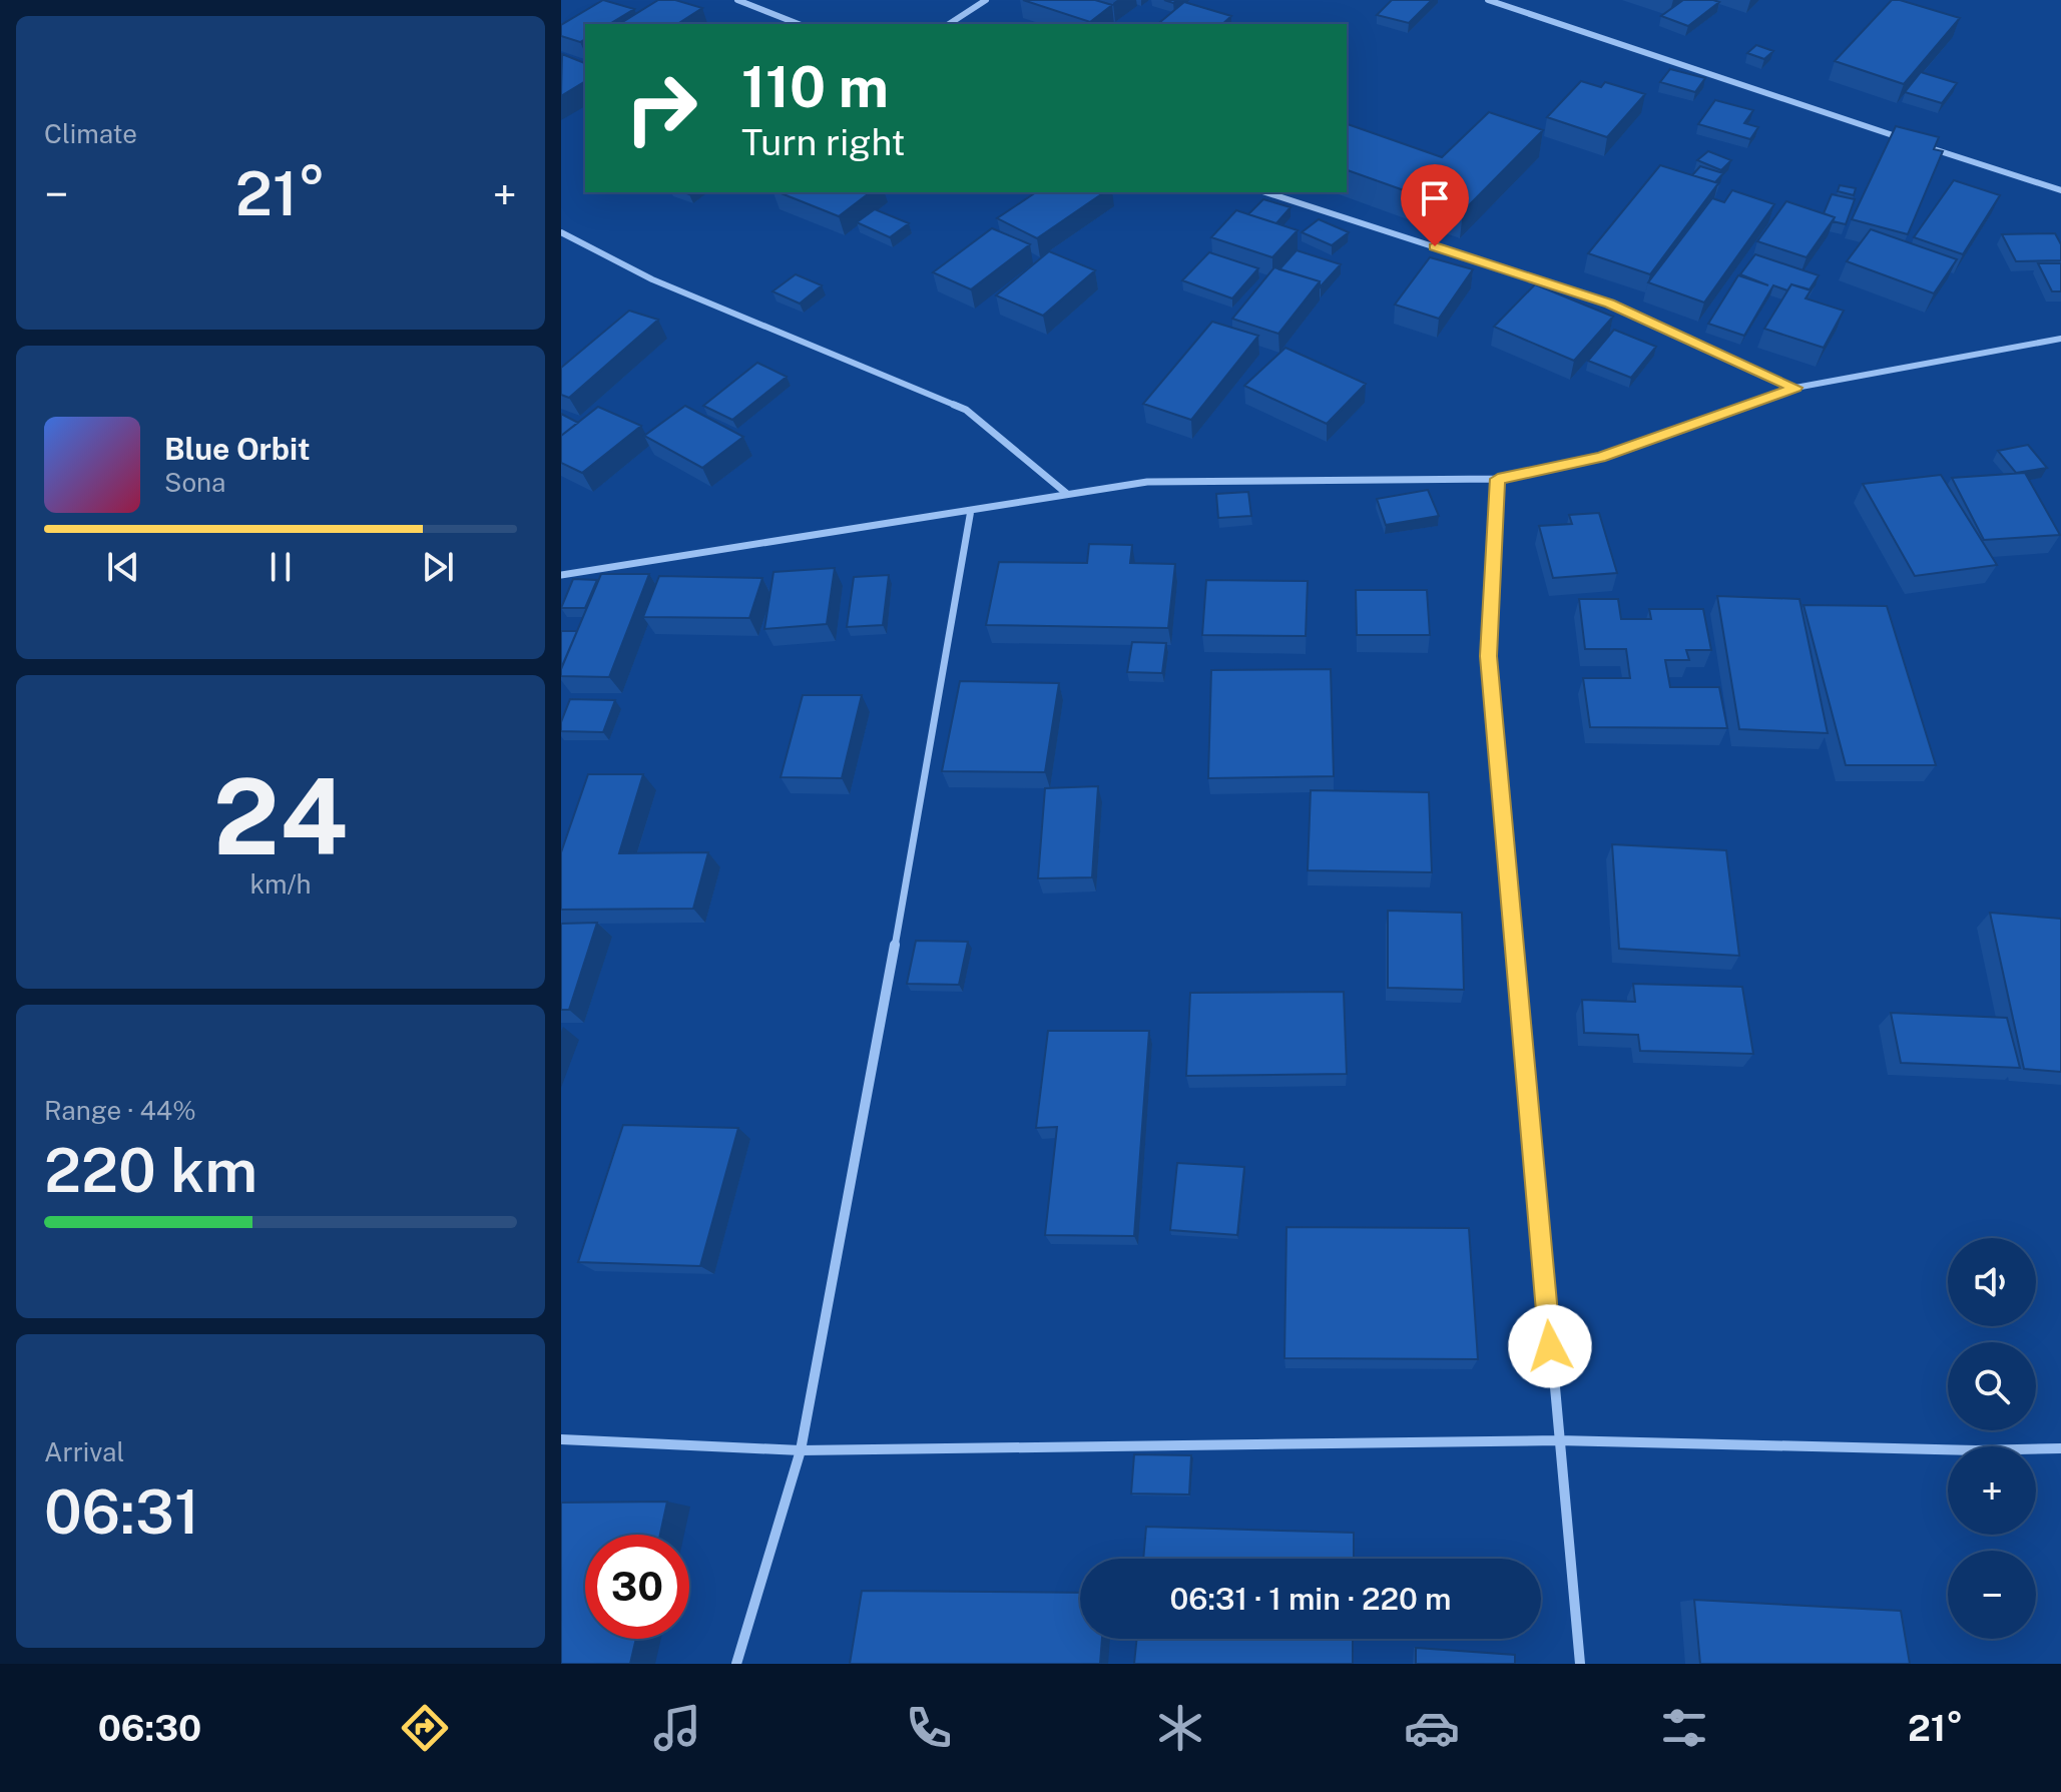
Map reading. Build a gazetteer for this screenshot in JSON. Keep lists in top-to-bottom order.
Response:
{
  "page": {
    "tile": [
      "Climate",
      ["24", "km/h"],
      ["Range · 44%", "220 km"],
      ["Arrival", "06:31"]
    ],
    "turn": ["110 m", "Turn right"],
    "heat": ["−", "21°", "+"],
    "song": ["Blue Orbit", "Sona"],
    "map_buttons": ["+", "−"],
    "limit": "30",
    "trip": "06:31 · 1 min · 220 m",
    "tabs": ["06:30", "21°"]
  }
}
